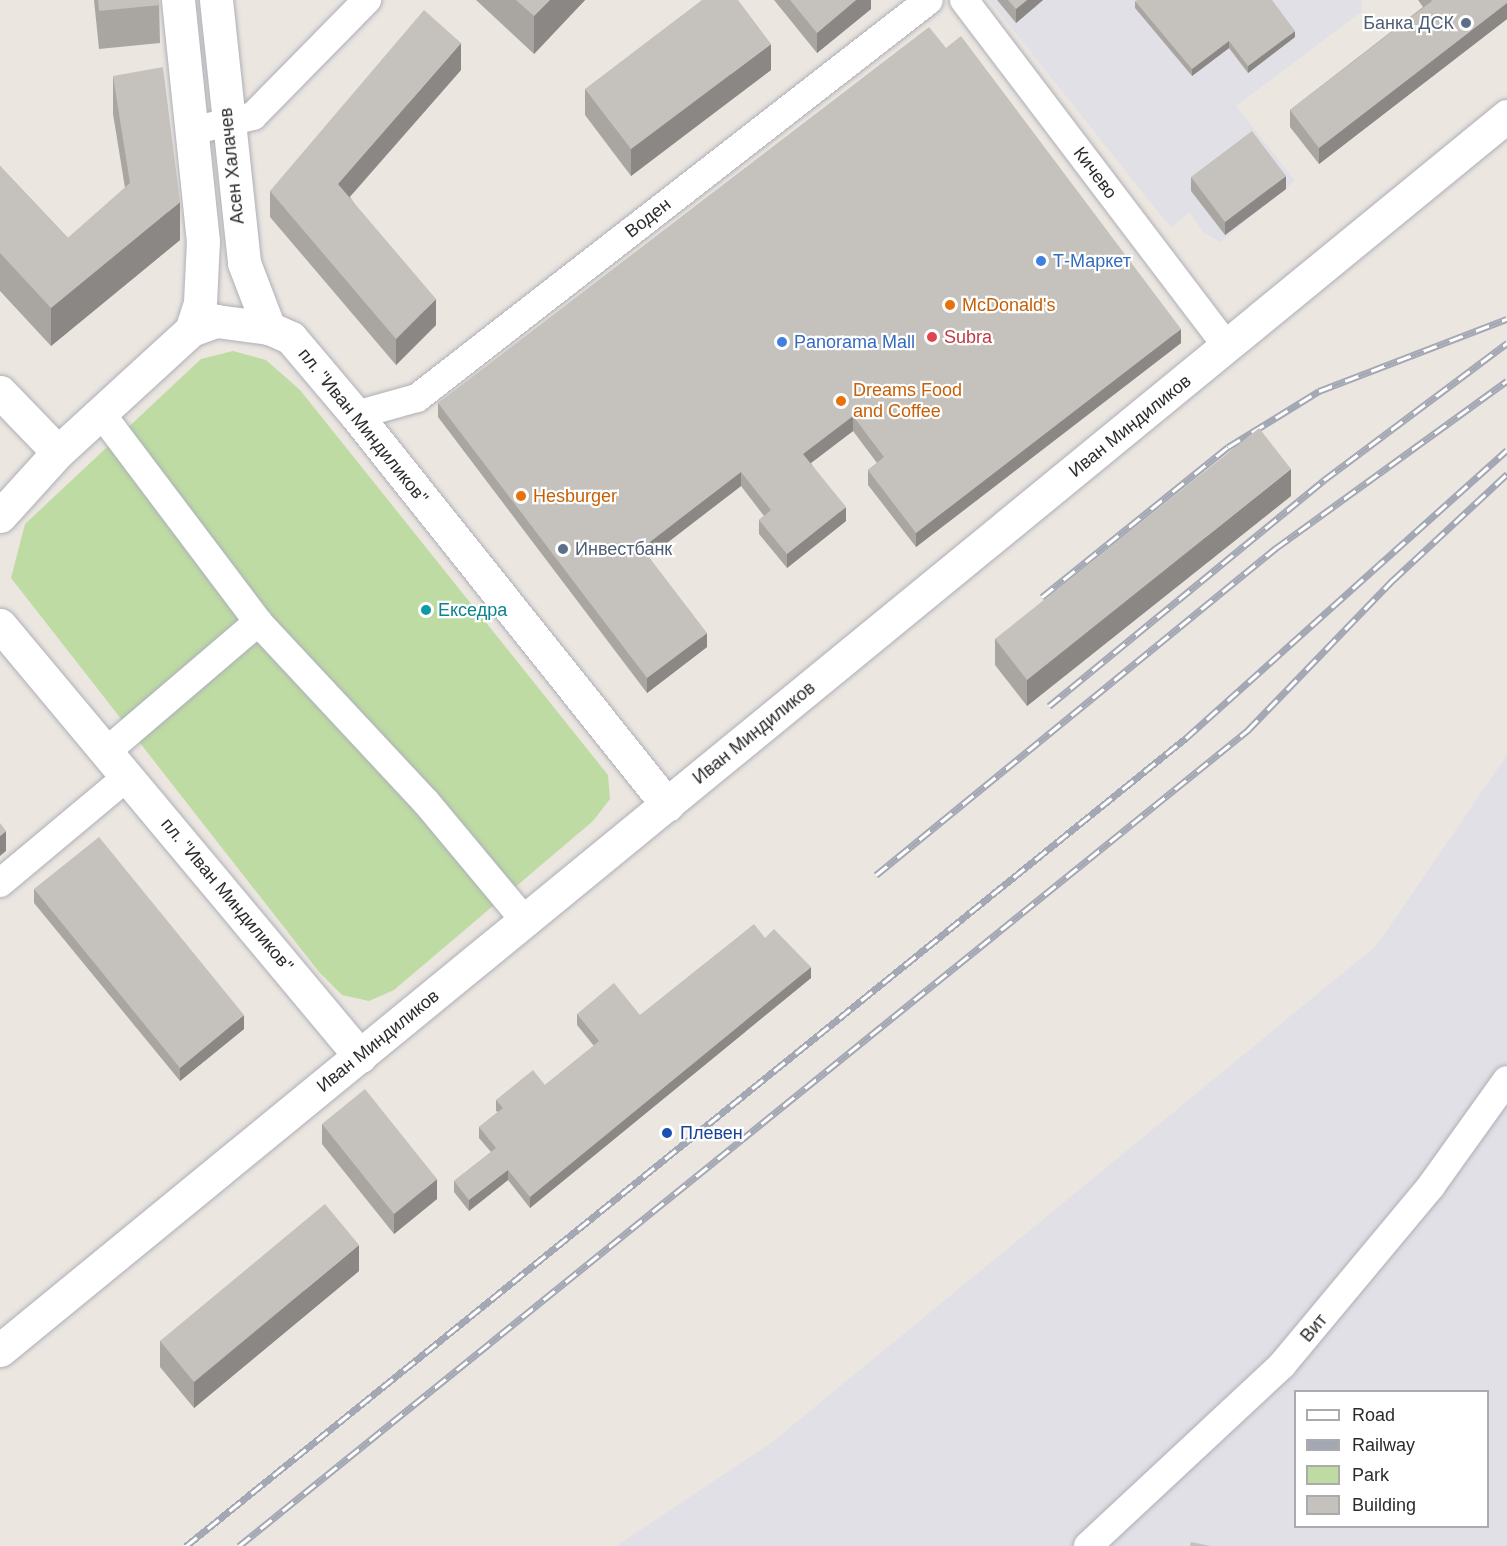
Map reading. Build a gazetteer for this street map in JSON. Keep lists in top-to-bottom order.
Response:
{
  "streets": {
    "street": [
      "Асен Халачев",
      "Кичево",
      "Воден",
      "пл. \"Иван Миндиликов\"",
      "Иван Миндиликов",
      "Вит"
    ]
  },
  "crossings": [
    ["Асен Халачев", "пл. \"Иван Миндиликов\""],
    ["Кичево", "Иван Миндиликов"],
    ["Воден", "пл. \"Иван Миндиликов\""],
    ["пл. \"Иван Миндиликов\"", "Иван Миндиликов"]
  ],
  "places": [
    "Банка ДСК",
    "Т-Маркет",
    "McDonald's",
    "Subra",
    "Panorama Mall",
    "Dreams Food and Coffee",
    "Hesburger",
    "Инвестбанк",
    "Екседра",
    "Плевен"
  ],
  "legend": [
    "Road",
    "Railway",
    "Park",
    "Building"
  ]
}
